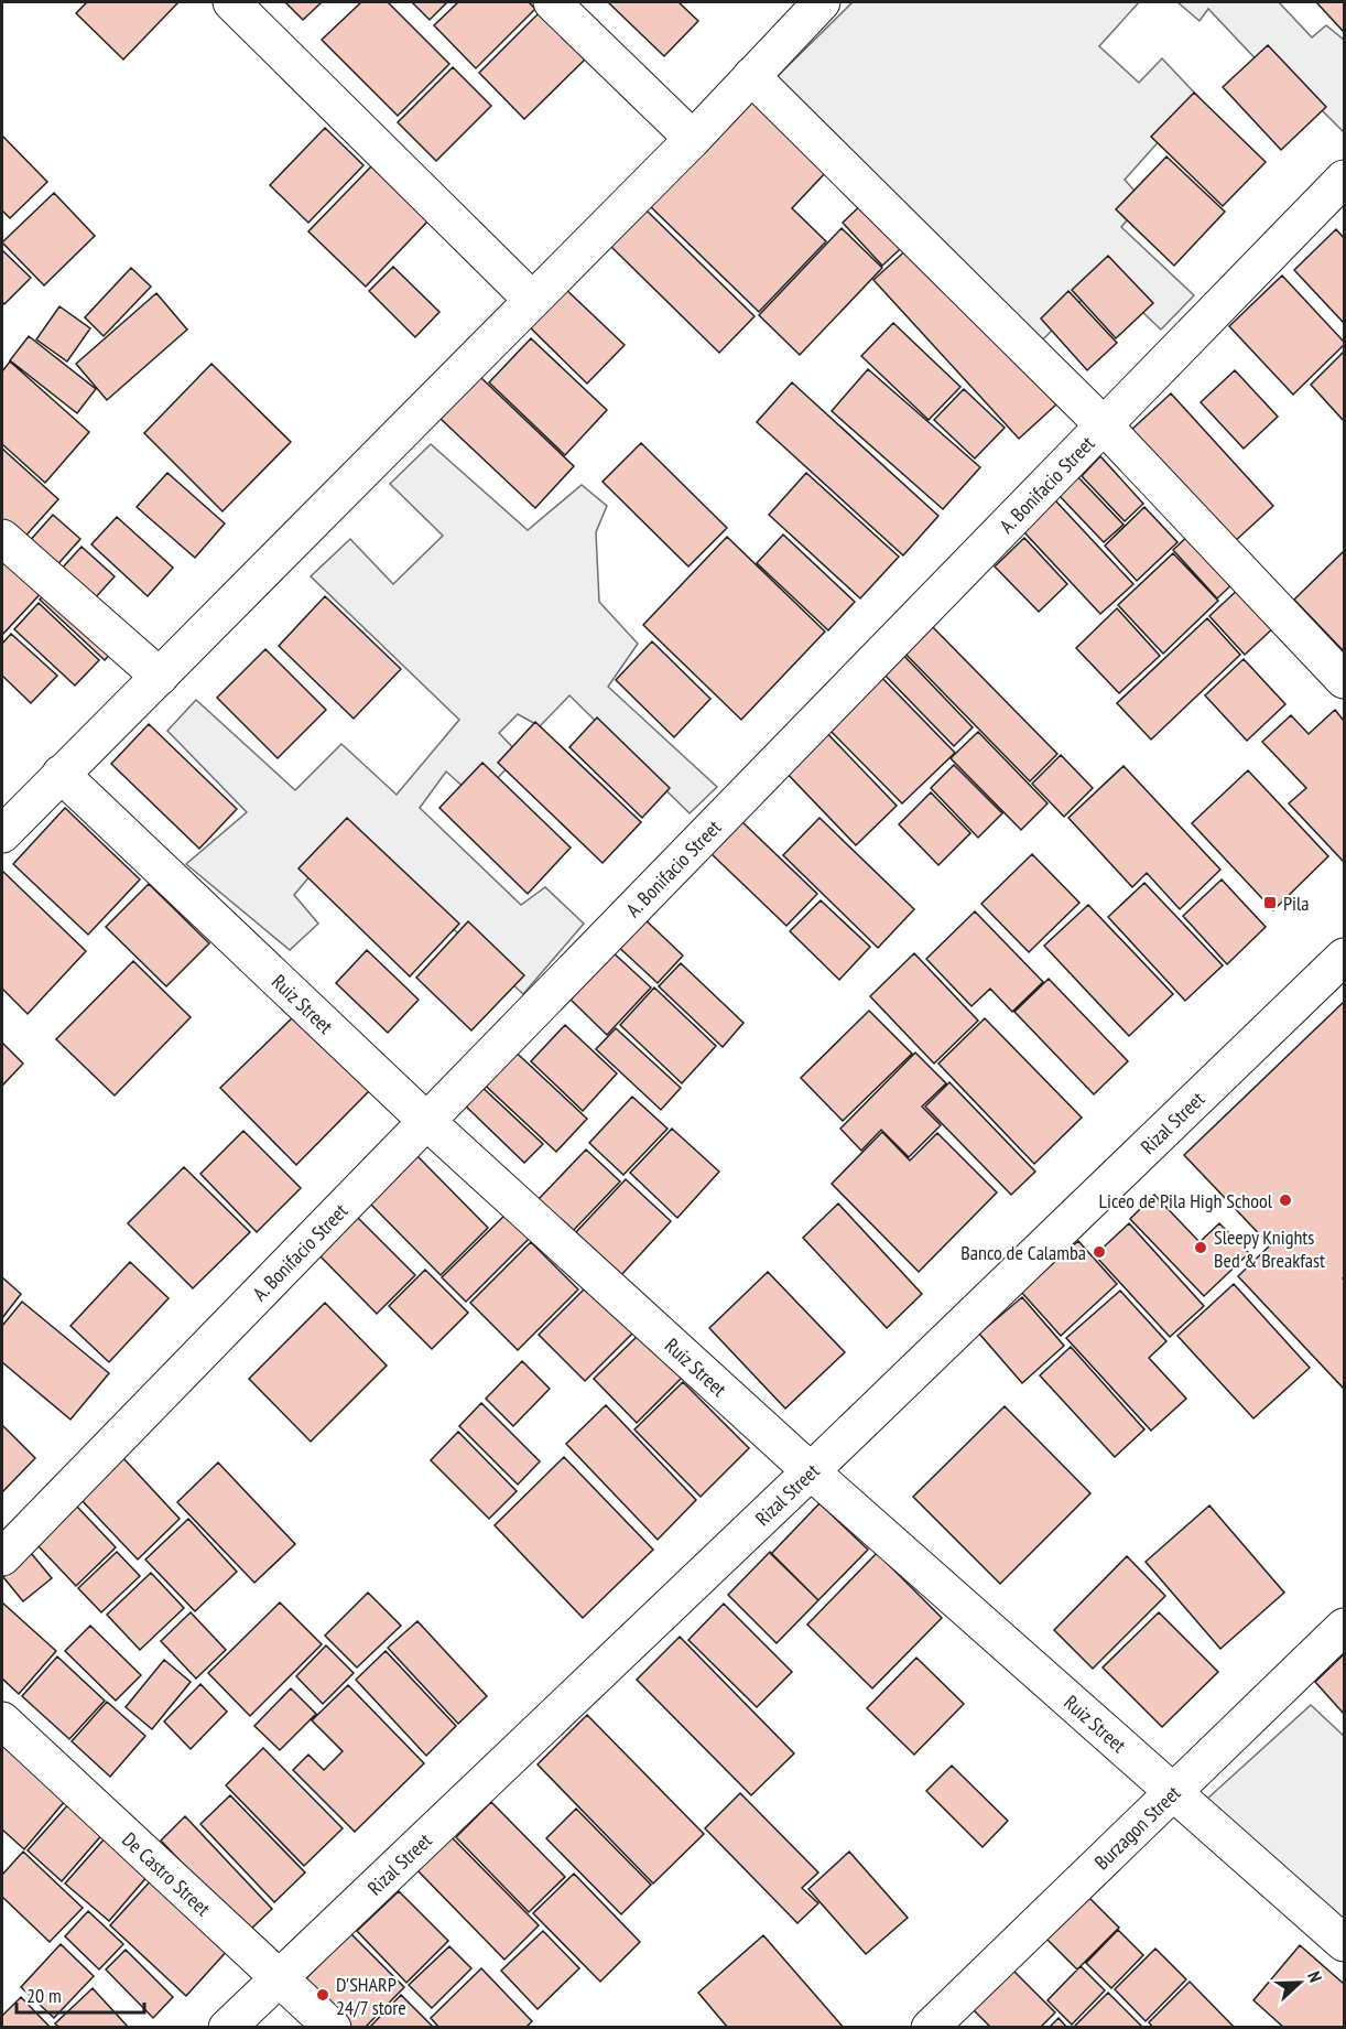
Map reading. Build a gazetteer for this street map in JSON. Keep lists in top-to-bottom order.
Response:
{
  "streets": {
    "street": [
      "A. Bonifacio Street",
      "Ruiz Street",
      "Rizal Street",
      "Burzagon Street",
      "De Castro Street"
    ]
  },
  "crossings": [
    ["A. Bonifacio Street", "Ruiz Street"],
    ["Ruiz Street", "Rizal Street"],
    ["Ruiz Street", "Burzagon Street"],
    ["Rizal Street", "De Castro Street"]
  ],
  "places": {
    "transit": ["Pila"],
    "other": [
      "Liceo de Pila High School",
      "Sleepy Knights Bed & Breakfast",
      "Banco de Calamba",
      "D'SHARP 24/7 store"
    ]
  },
  "scale_bar": "20 m",
  "north": "right"
}
